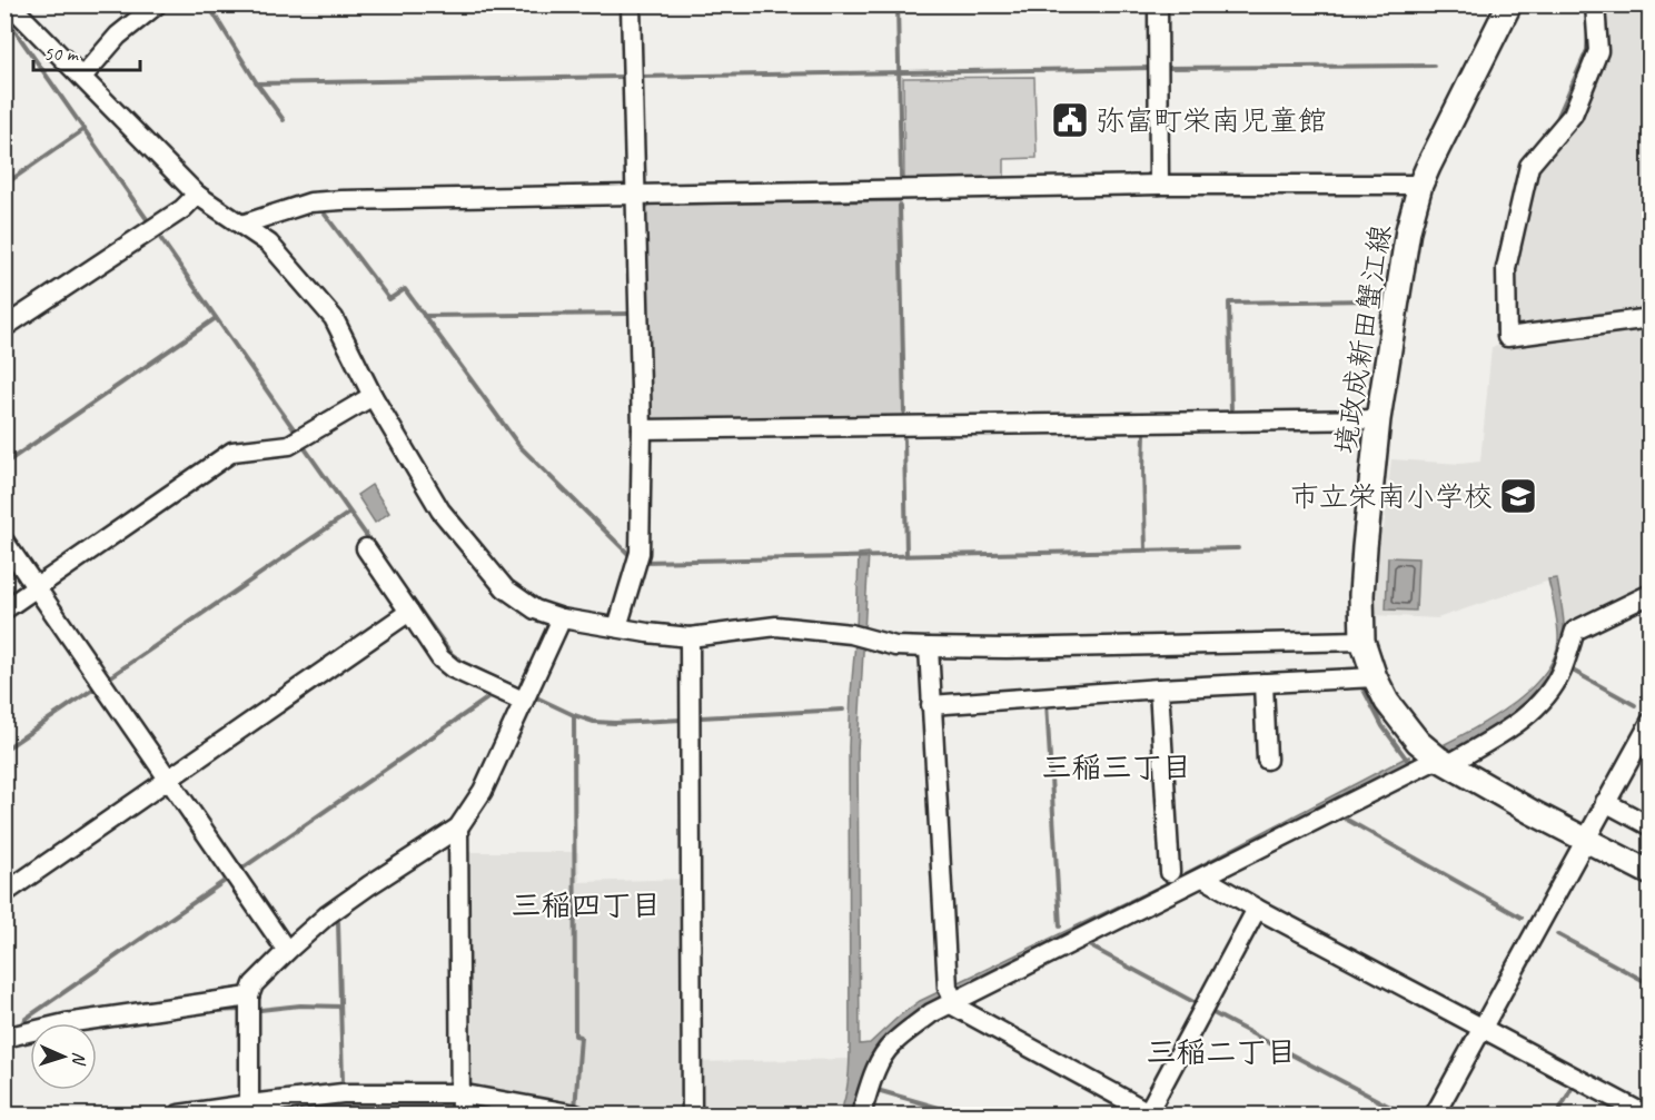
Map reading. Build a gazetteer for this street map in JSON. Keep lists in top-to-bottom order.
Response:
{
  "streets": {
    "main road": ["境政成新田蟹江線"]
  },
  "districts": ["三稲三丁目", "三稲四丁目", "三稲二丁目"],
  "places": {
    "public building": ["弥富町栄南児童館"],
    "school or university": ["市立栄南小学校"]
  },
  "scale_bar": "50 m",
  "north": "right"
}
